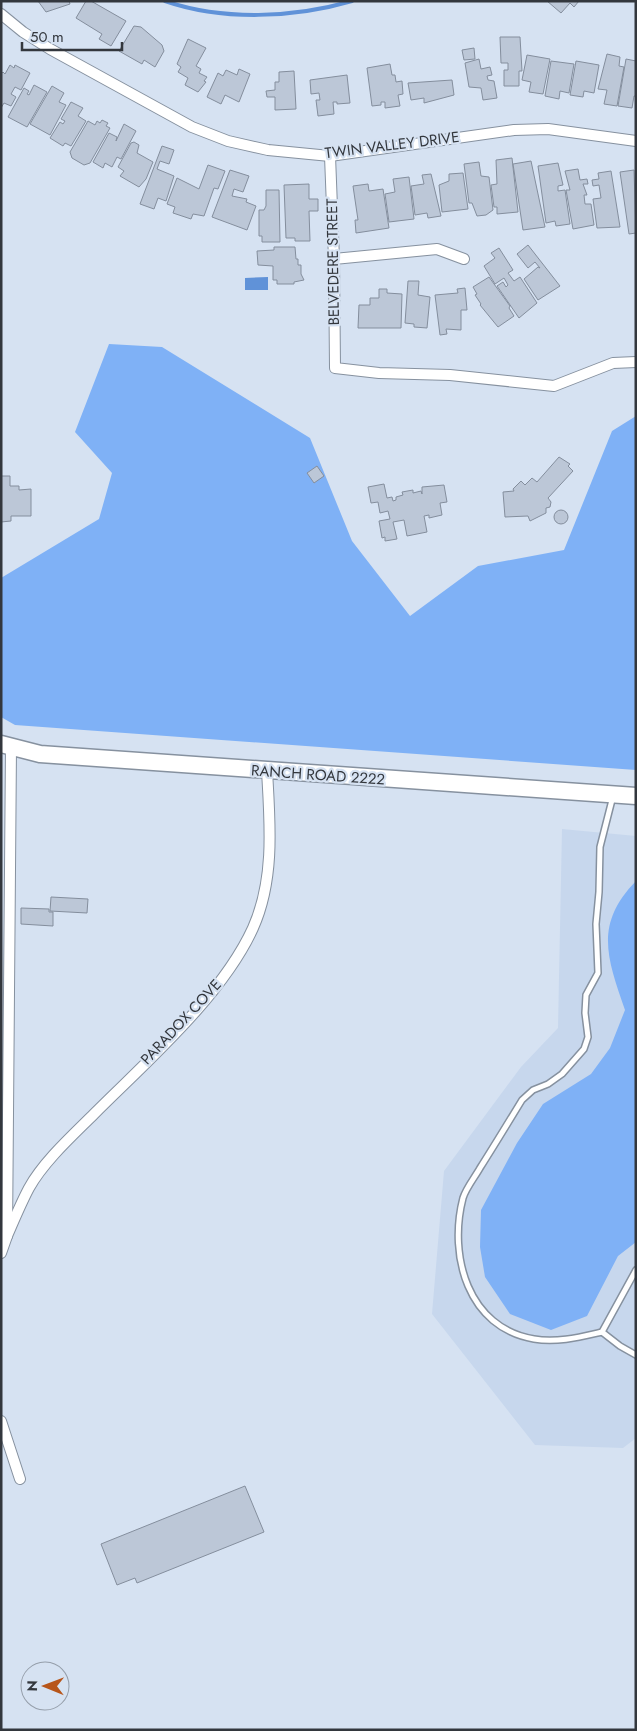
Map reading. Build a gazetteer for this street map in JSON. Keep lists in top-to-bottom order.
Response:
{
  "streets": {
    "main road": ["RANCH ROAD 2222"],
    "street": ["TWIN VALLEY DRIVE", "BELVEDERE STREET", "PARADOX COVE"]
  },
  "crossings": [
    ["TWIN VALLEY DRIVE", "BELVEDERE STREET"],
    ["RANCH ROAD 2222", "PARADOX COVE"]
  ],
  "scale_bar": "50 m",
  "north": "left"
}
